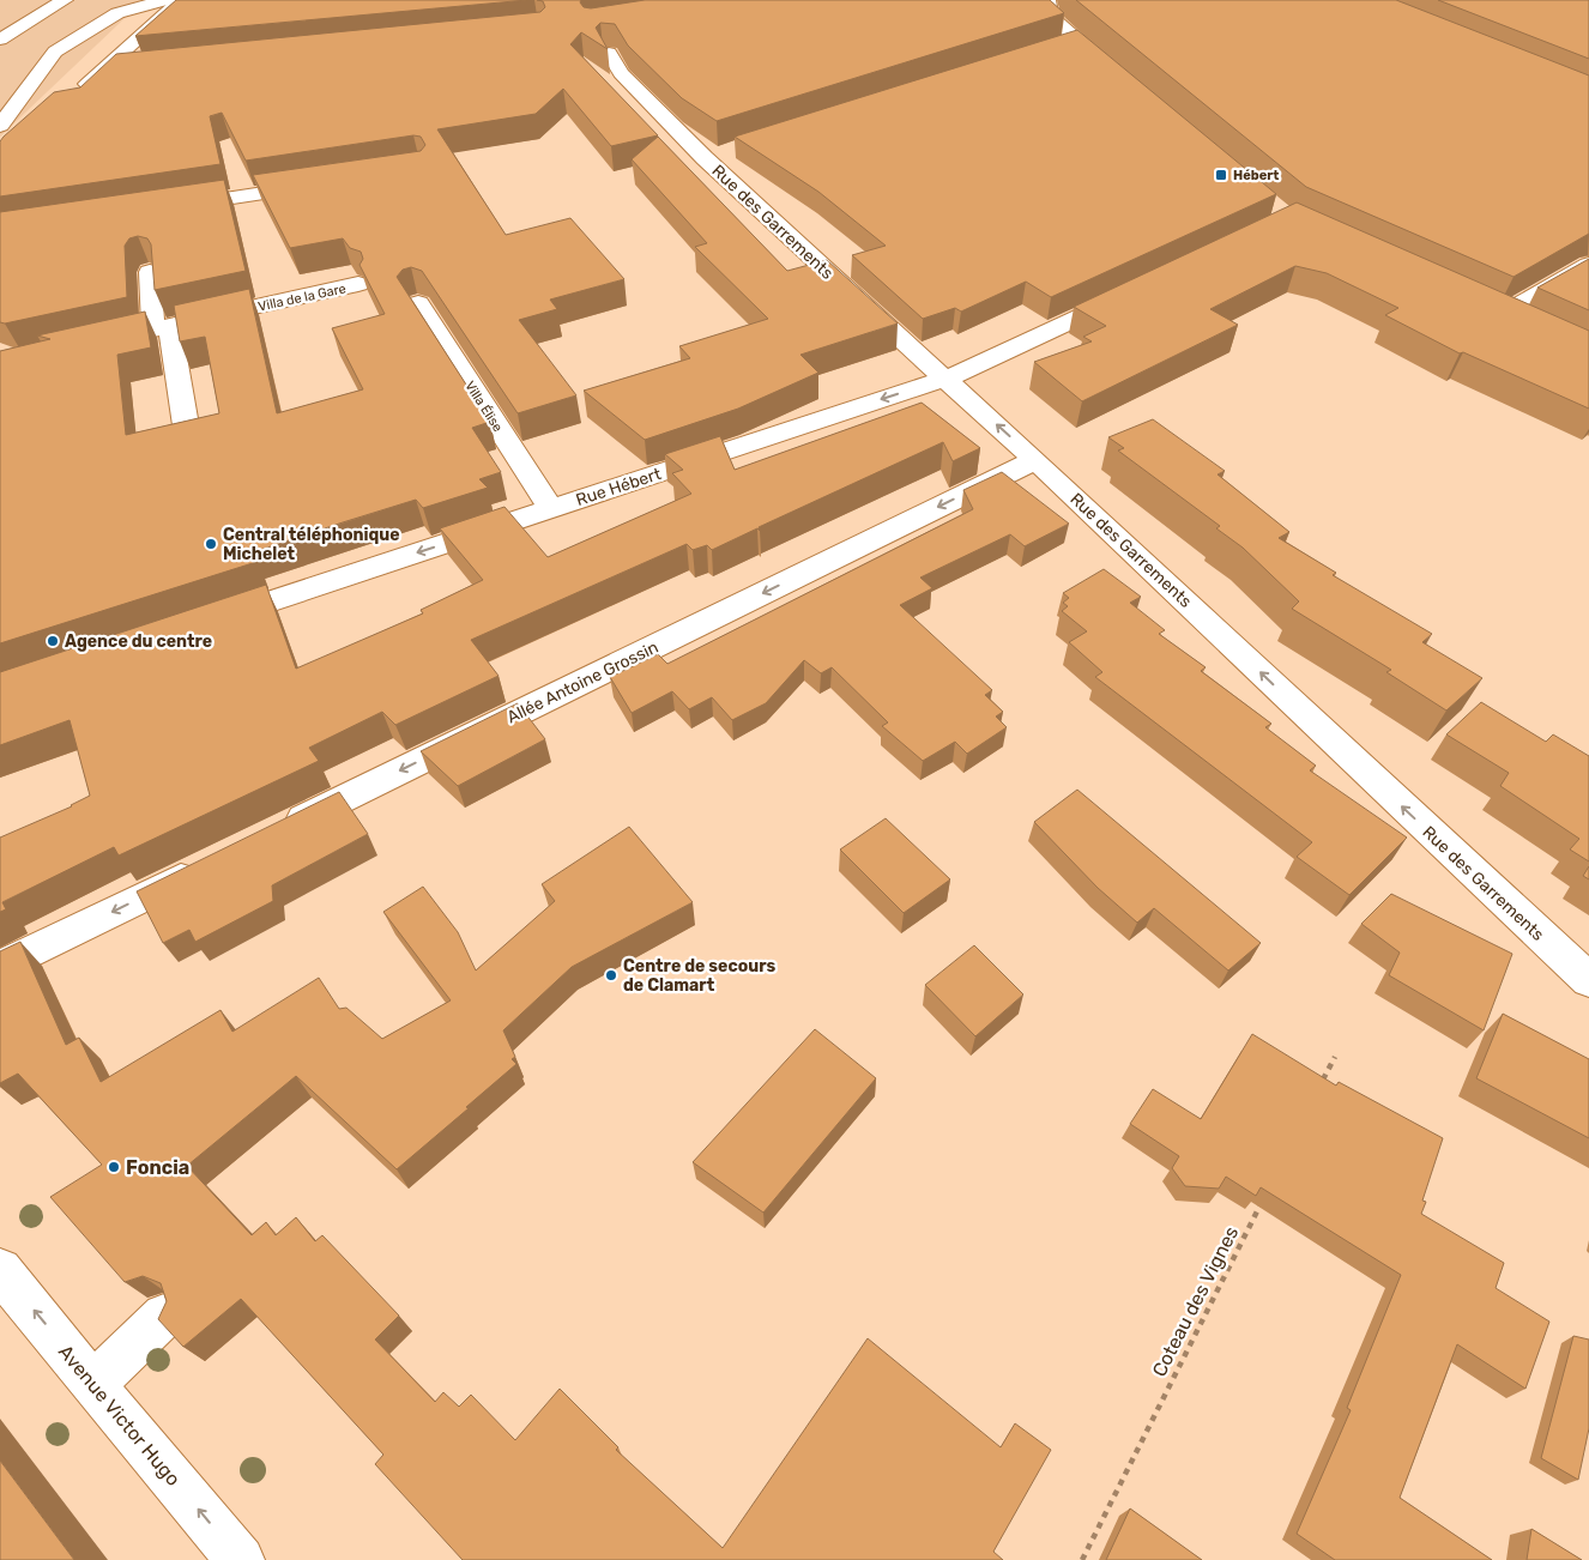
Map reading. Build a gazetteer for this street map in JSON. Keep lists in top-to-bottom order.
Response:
{
  "streets": {
    "street": [
      "Rue des Garrements",
      "Villa de la Gare",
      "Villa Élise",
      "Rue Hébert",
      "Allée Antoine Grossin",
      "Avenue Victor Hugo"
    ],
    "path": ["Coteau des Vignes"]
  },
  "crossings": [
    ["Rue des Garrements", "Rue Hébert"],
    ["Rue des Garrements", "Allée Antoine Grossin"],
    ["Villa Élise", "Rue Hébert"]
  ],
  "one_way": [
    "Rue des Garrements",
    "Rue Hébert",
    "Allée Antoine Grossin",
    "Avenue Victor Hugo"
  ],
  "places": {
    "transit": ["Hébert"],
    "other": [
      "Central téléphonique Michelet",
      "Agence du centre",
      "Centre de secours de Clamart",
      "Foncia"
    ]
  }
}
